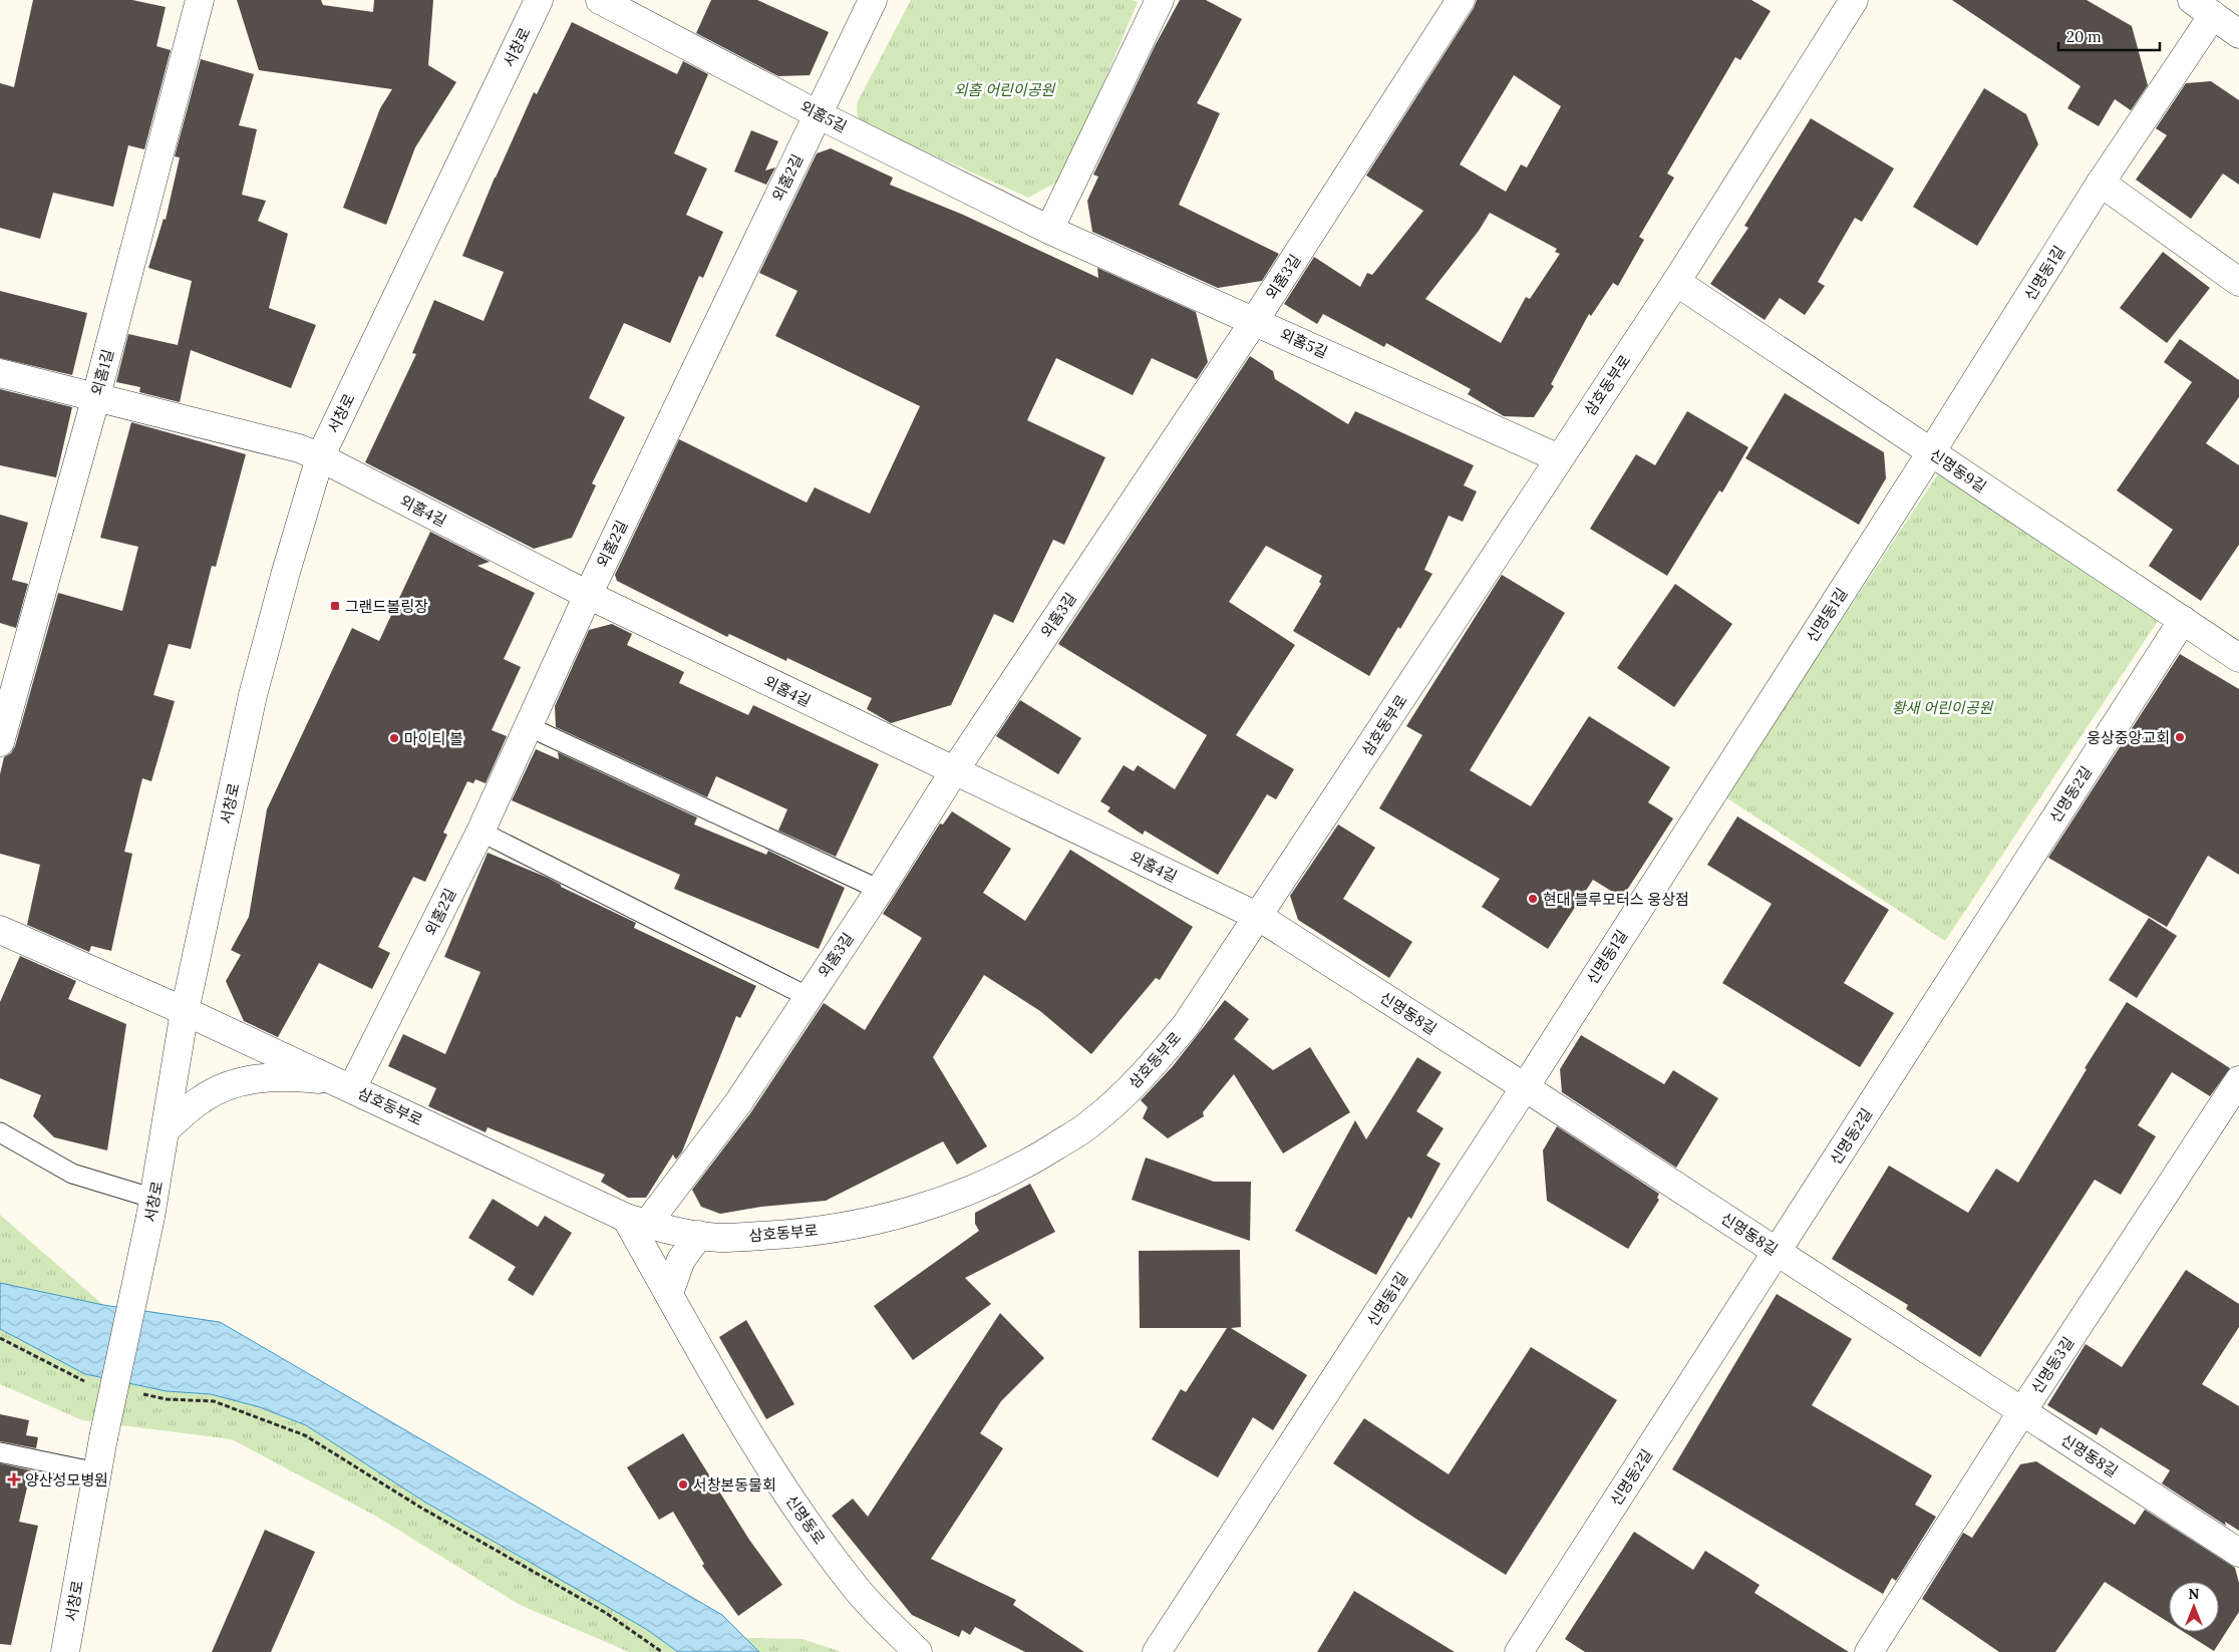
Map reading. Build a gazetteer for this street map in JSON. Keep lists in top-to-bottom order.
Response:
{
  "streets": {
    "street": [
      "서창로",
      "외홈5길",
      "외홈2길",
      "신명동1길",
      "외홈3길",
      "외홈1길",
      "삼호동부로",
      "신명동9길",
      "외홈4길",
      "신명동2길",
      "신명동8길",
      "신명동3길",
      "신명동로"
    ]
  },
  "crossings": [
    ["서창로", "삼호동부로"],
    ["서창로", "외홈4길"],
    ["외홈5길", "외홈2길"],
    ["외홈5길", "외홈3길"],
    ["외홈5길", "삼호동부로"],
    ["외홈2길", "삼호동부로"],
    ["외홈2길", "외홈4길"],
    ["신명동1길", "신명동9길"],
    ["신명동1길", "신명동8길"],
    ["외홈3길", "삼호동부로"],
    ["외홈3길", "외홈4길"],
    ["외홈3길", "신명동로"],
    ["외홈1길", "외홈4길"],
    ["삼호동부로", "신명동9길"],
    ["삼호동부로", "외홈4길"],
    ["삼호동부로", "신명동8길"],
    ["삼호동부로", "신명동로"],
    ["신명동9길", "신명동2길"],
    ["외홈4길", "신명동8길"],
    ["신명동2길", "신명동8길"],
    ["신명동8길", "신명동3길"]
  ],
  "parks": ["외홈 어린이공원", "황새 어린이공원"],
  "places": {
    "transit": ["그랜드볼링장"],
    "other": [
      "웅상중앙교회",
      "마이티 볼",
      "현대 블루모터스 웅상점",
      "서창본동물회"
    ],
    "health": ["양산성모병원"]
  },
  "scale_bar": "20 m",
  "north": "top"
}
